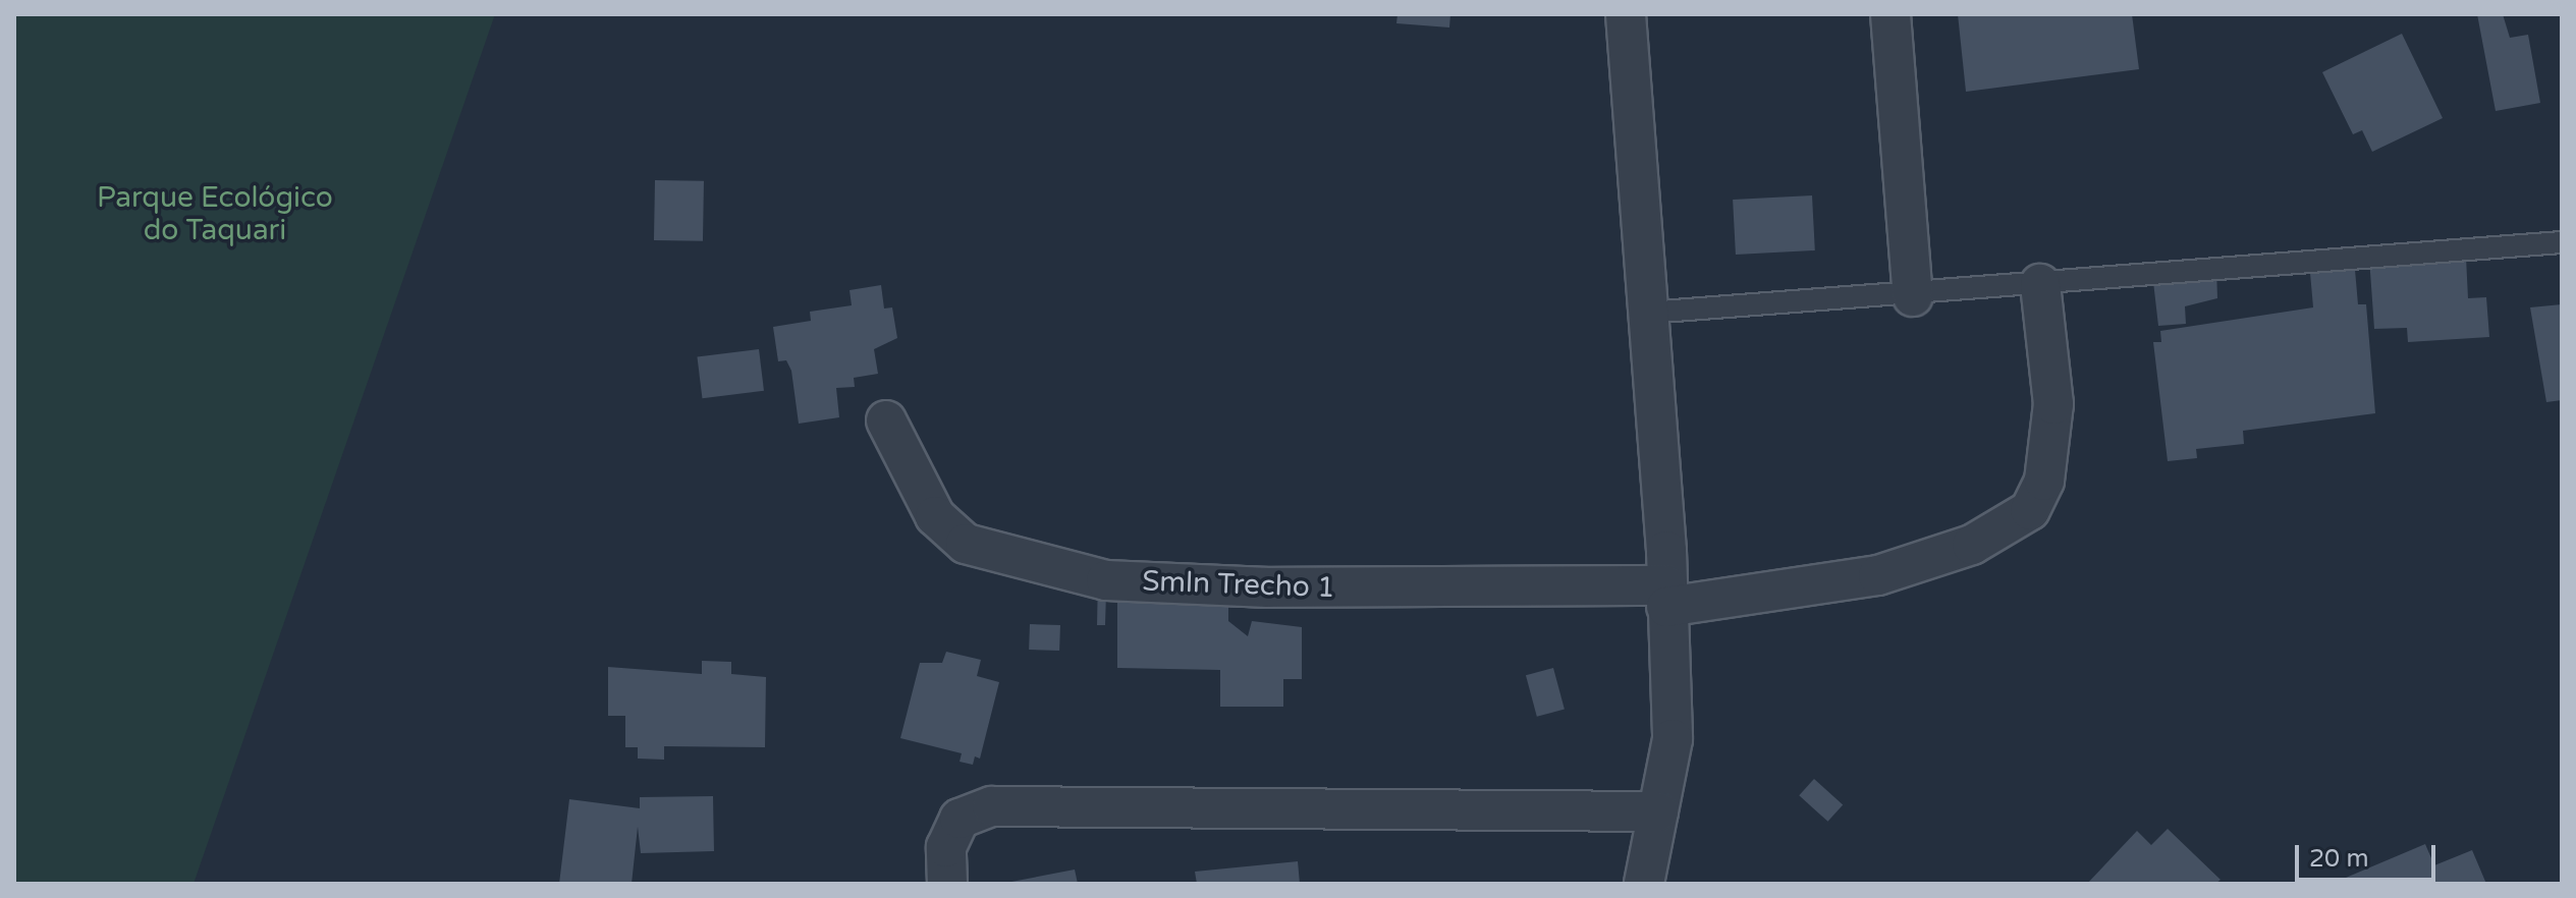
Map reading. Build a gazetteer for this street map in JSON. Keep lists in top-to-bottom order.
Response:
{
  "streets": {
    "street": ["Smln Trecho 1"]
  },
  "parks": ["Parque Ecológico do Taquari"],
  "scale_bar": "20 m"
}
